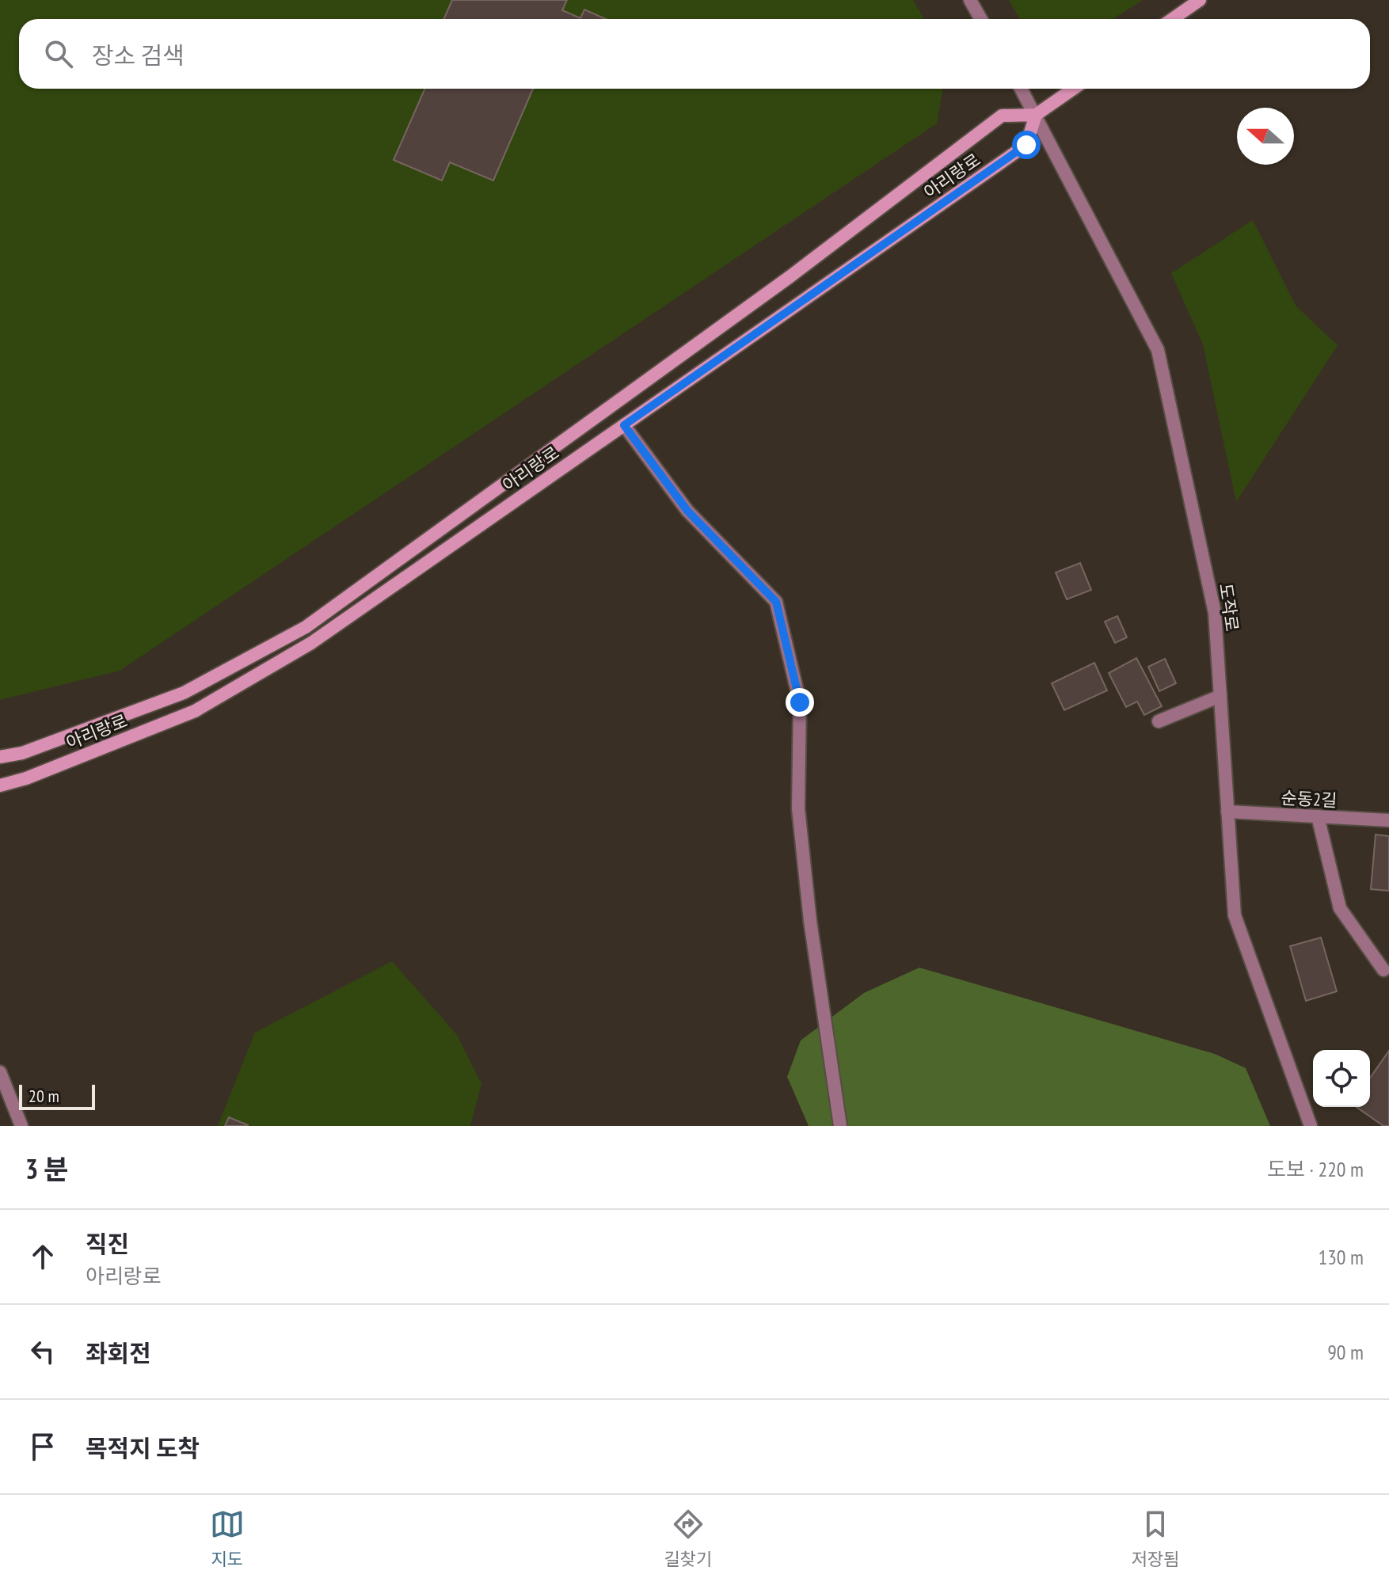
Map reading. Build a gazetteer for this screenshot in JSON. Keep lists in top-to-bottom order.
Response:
{
  "streets": {
    "main road": ["아리랑로"],
    "street": ["도작로", "순동2길"]
  },
  "crossings": [
    ["아리랑로", "도작로"],
    ["도작로", "순동2길"]
  ],
  "scale_bar": "20 m",
  "north": "left",
  "page": {
    "search": "장소 검색",
    "scale": "20 m",
    "heading": ["3 분", "도보 · 220 m"],
    "list": [
      ["직진", "아리랑로", "130 m"],
      ["좌회전", "90 m"],
      "목적지 도착"
    ],
    "nav": ["지도", "길찾기", "저장됨"]
  }
}
